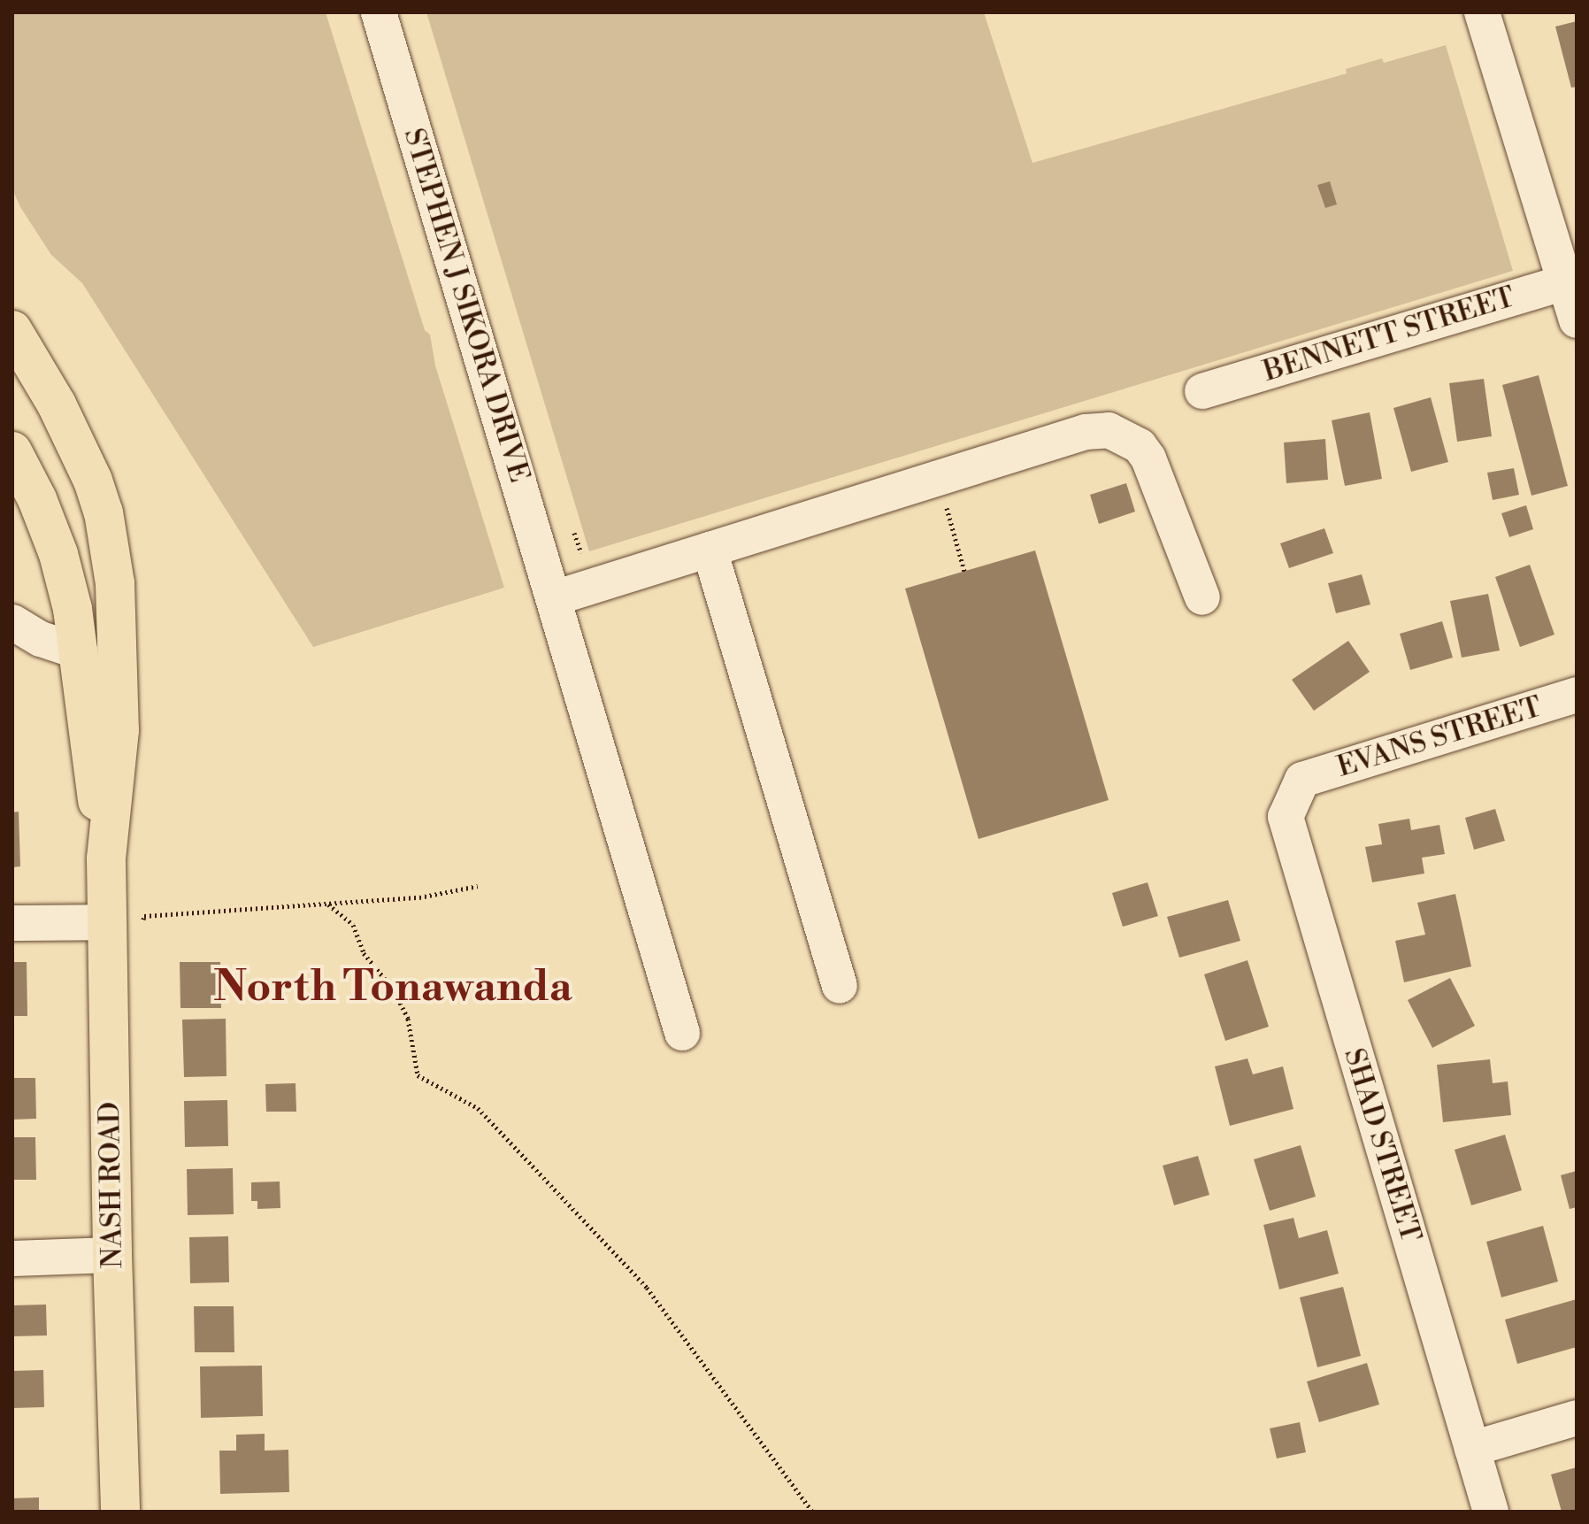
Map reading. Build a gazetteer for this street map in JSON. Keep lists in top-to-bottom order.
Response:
{
  "streets": {
    "main road": ["NASH ROAD"],
    "street": [
      "STEPHEN J SIKORA DRIVE",
      "BENNETT STREET",
      "EVANS STREET",
      "SHAD STREET"
    ]
  },
  "crossings": [
    ["EVANS STREET", "SHAD STREET"]
  ],
  "districts": ["North Tonawanda"]
}
